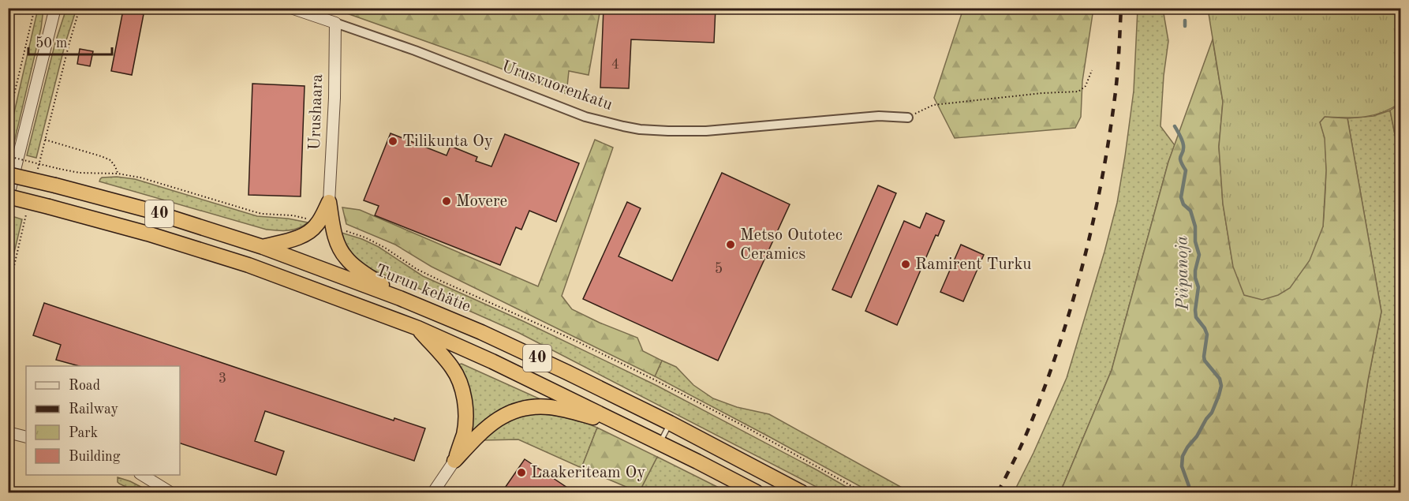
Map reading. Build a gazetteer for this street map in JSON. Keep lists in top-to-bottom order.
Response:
{
  "streets": {
    "highway": ["40", "Turun kehätie"],
    "street": ["Urusvuorenkatu", "Urushaara"]
  },
  "crossings": [
    ["Urusvuorenkatu", "Urushaara"]
  ],
  "water": ["Piipanoja"],
  "places": [
    "Tilikunta Oy",
    "Movere",
    "Metso Outotec Ceramics",
    "Ramirent Turku",
    "Laakeriteam Oy"
  ],
  "house_numbers": ["4", "5", "3"],
  "legend": [
    "Road",
    "Railway",
    "Park",
    "Building"
  ],
  "scale_bar": "50 m"
}
